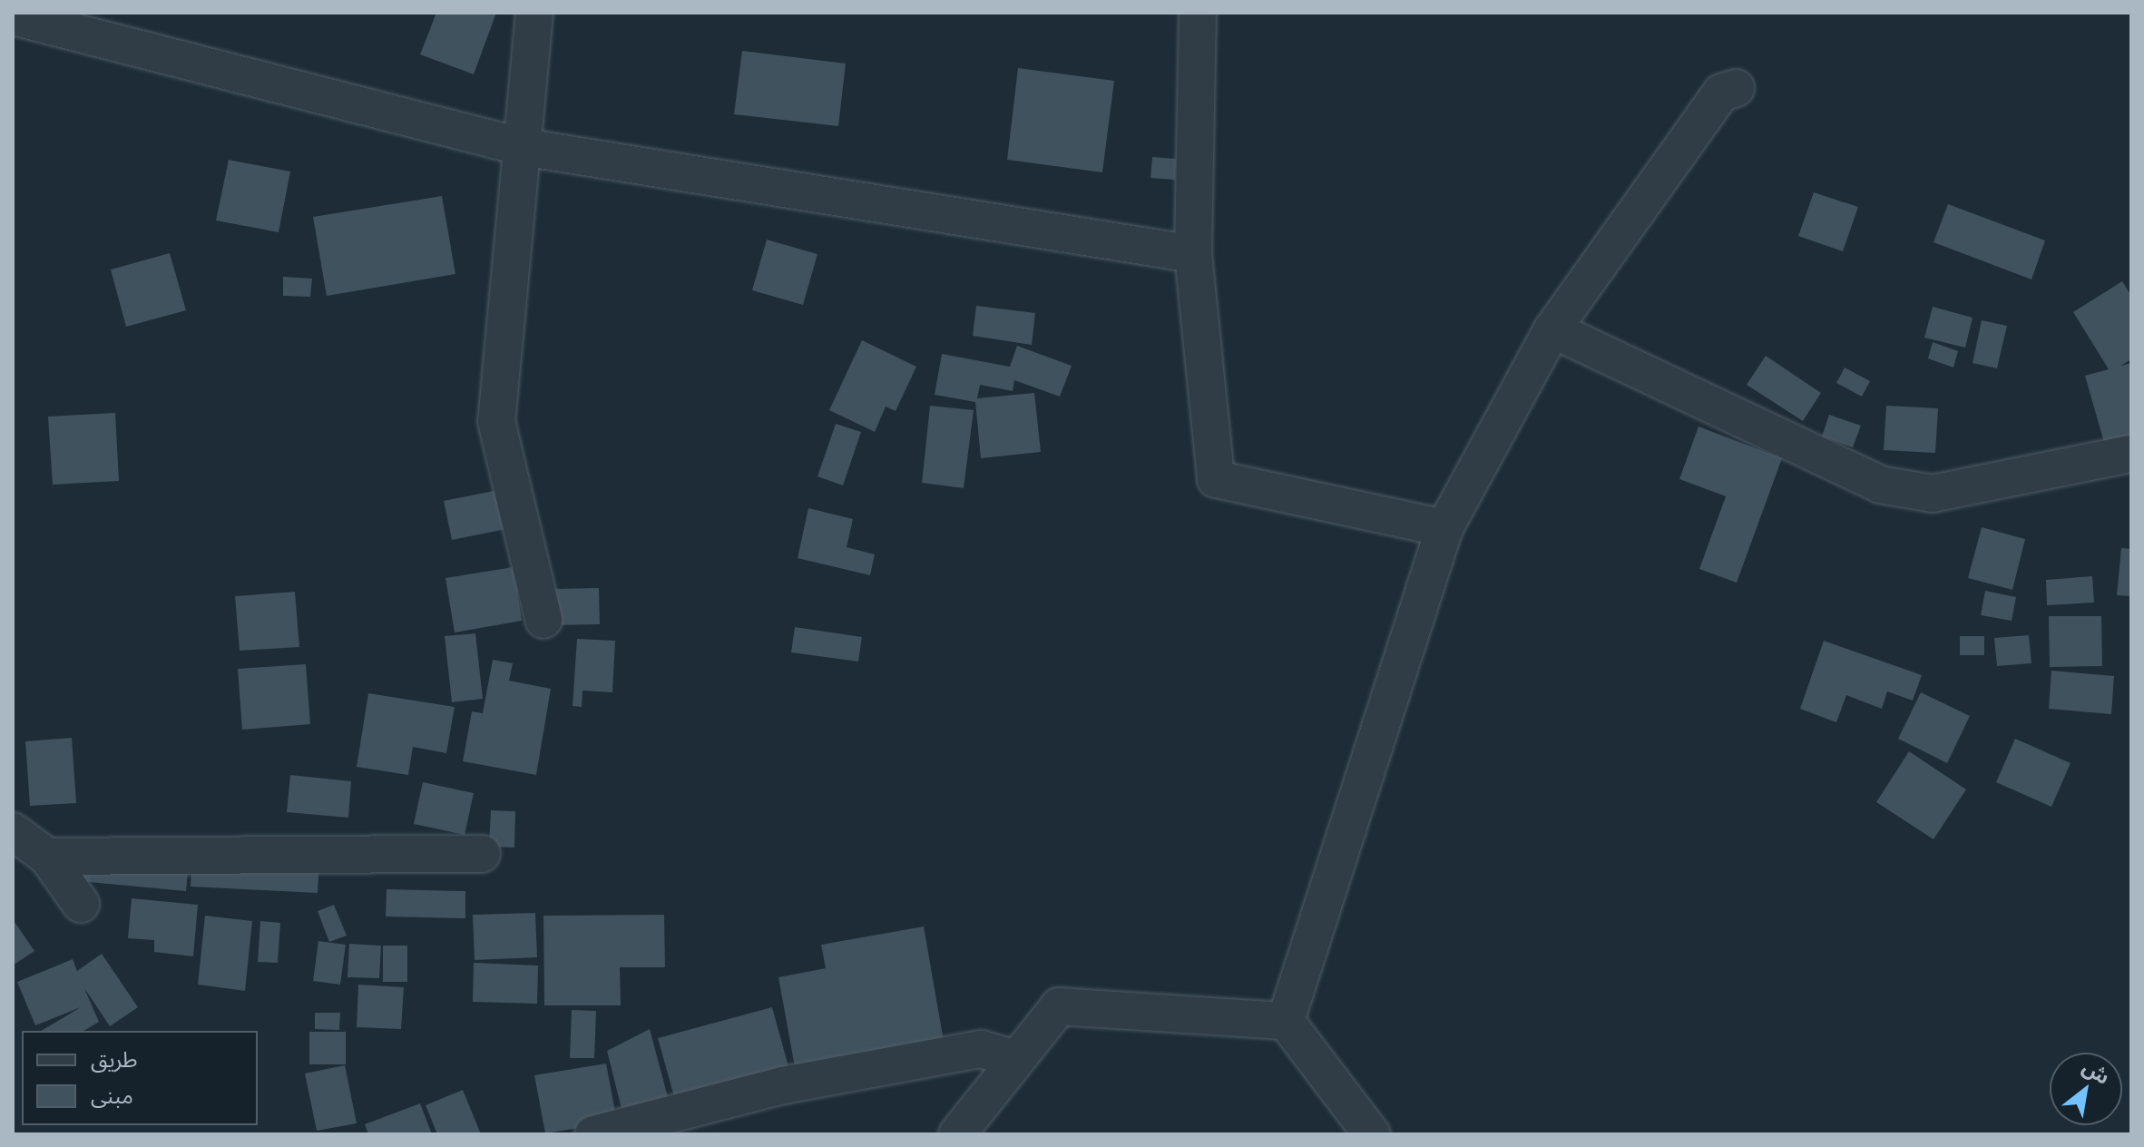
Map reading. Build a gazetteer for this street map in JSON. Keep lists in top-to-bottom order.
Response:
{
  "legend": ["طريق", "مبنى"],
  "north": "top right"
}
